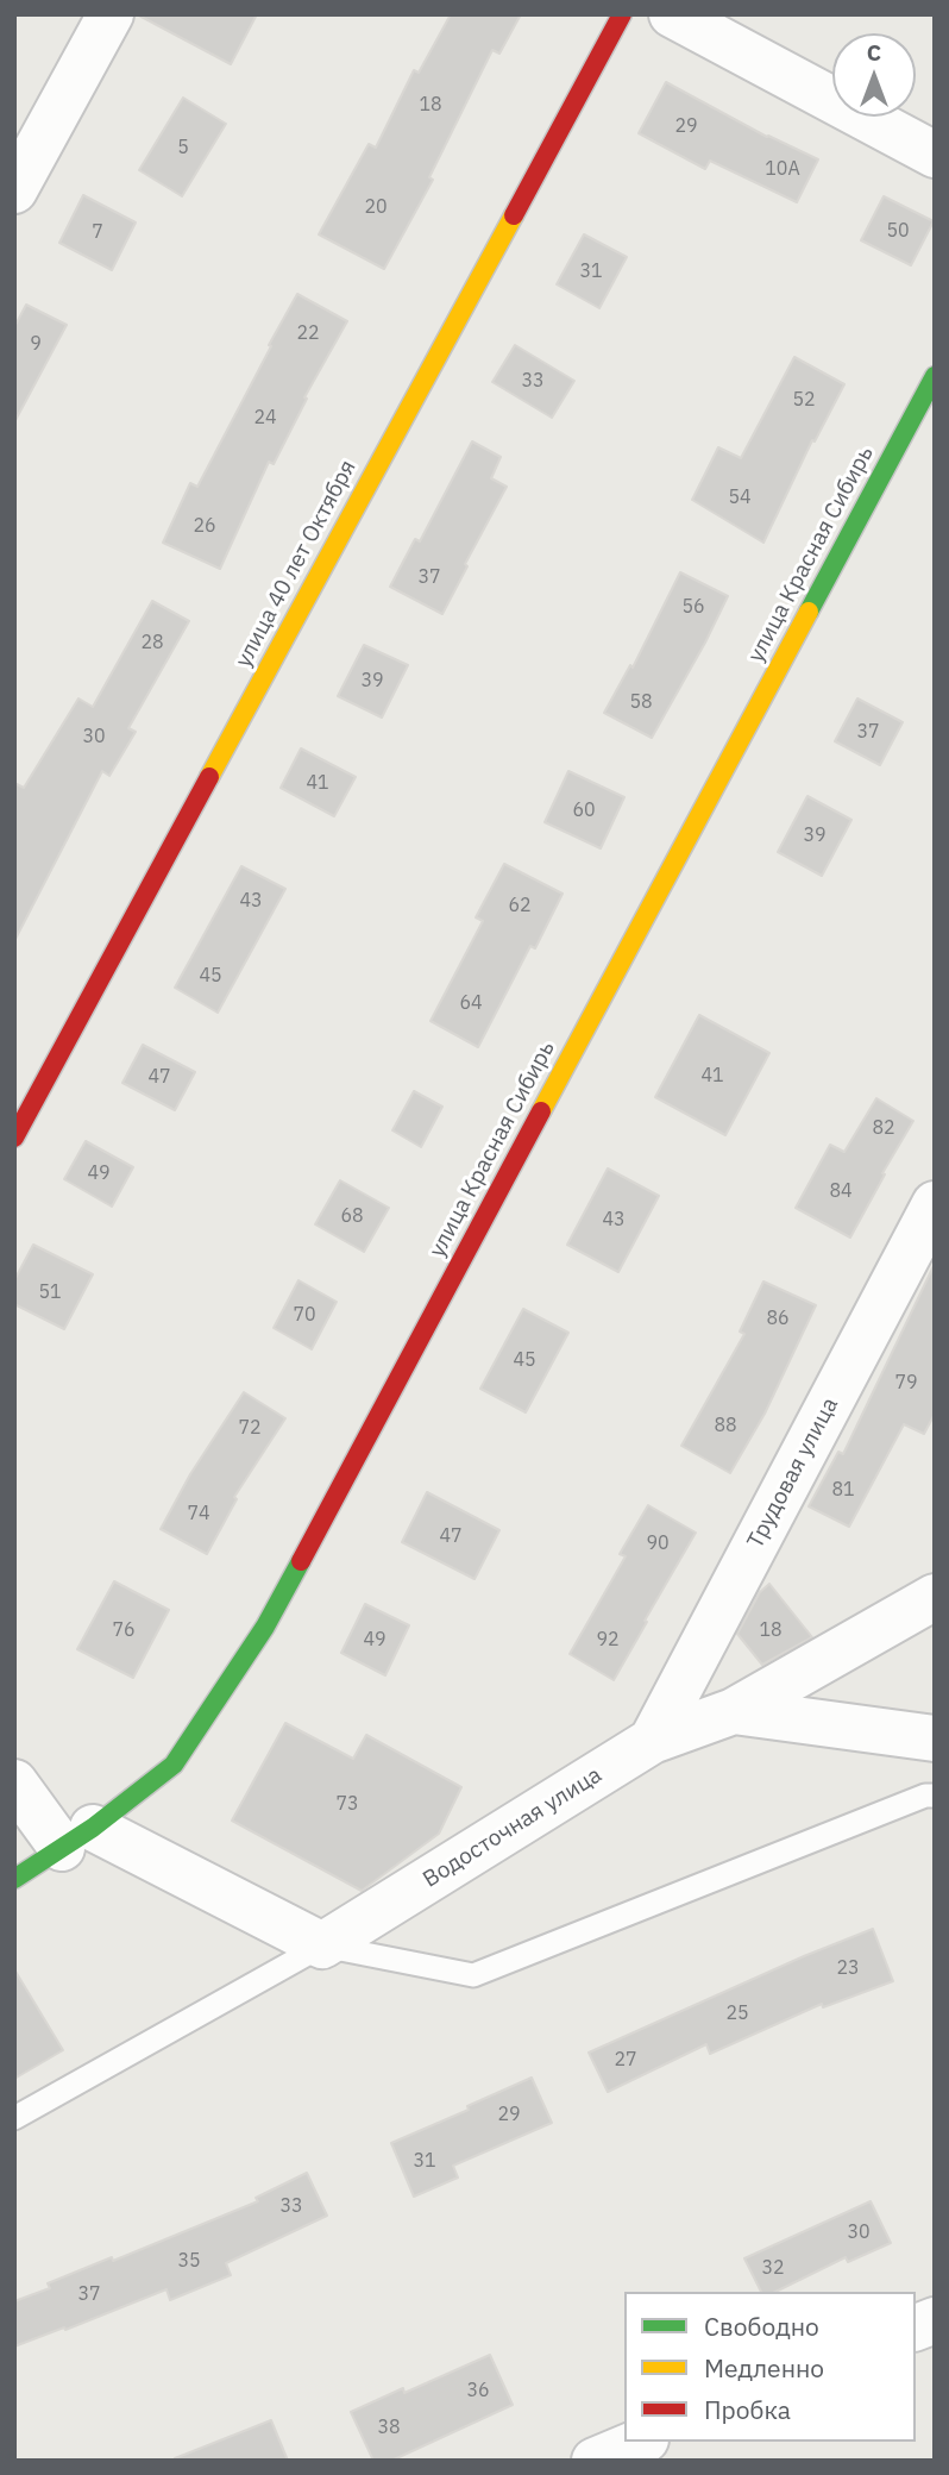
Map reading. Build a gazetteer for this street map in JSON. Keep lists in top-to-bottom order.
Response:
{
  "streets": {
    "main road": ["улица Красная Сибирь", "улица 40 лет Октября"],
    "street": ["Трудовая улица", "Водосточная улица"]
  },
  "crossings": [
    ["Трудовая улица", "Водосточная улица"]
  ],
  "house_numbers": [
    "18",
    "29",
    "5",
    "10А",
    "20",
    "50",
    "7",
    "31",
    "22",
    "9",
    "33",
    "52",
    "24",
    "54",
    "26",
    "37",
    "56",
    "28",
    "39",
    "58",
    "37",
    "30",
    "41",
    "60",
    "39",
    "43",
    "62",
    "45",
    "64",
    "41",
    "47",
    "82",
    "49",
    "84",
    "68",
    "43",
    "51",
    "70",
    "86",
    "45",
    "79",
    "88",
    "72",
    "81",
    "74",
    "47",
    "90",
    "76",
    "18",
    "49",
    "92",
    "73",
    "23",
    "25",
    "27",
    "29",
    "31",
    "33",
    "30",
    "35",
    "32",
    "37",
    "36",
    "38"
  ],
  "legend": ["Свободно", "Медленно", "Пробка"],
  "north": "top"
}
